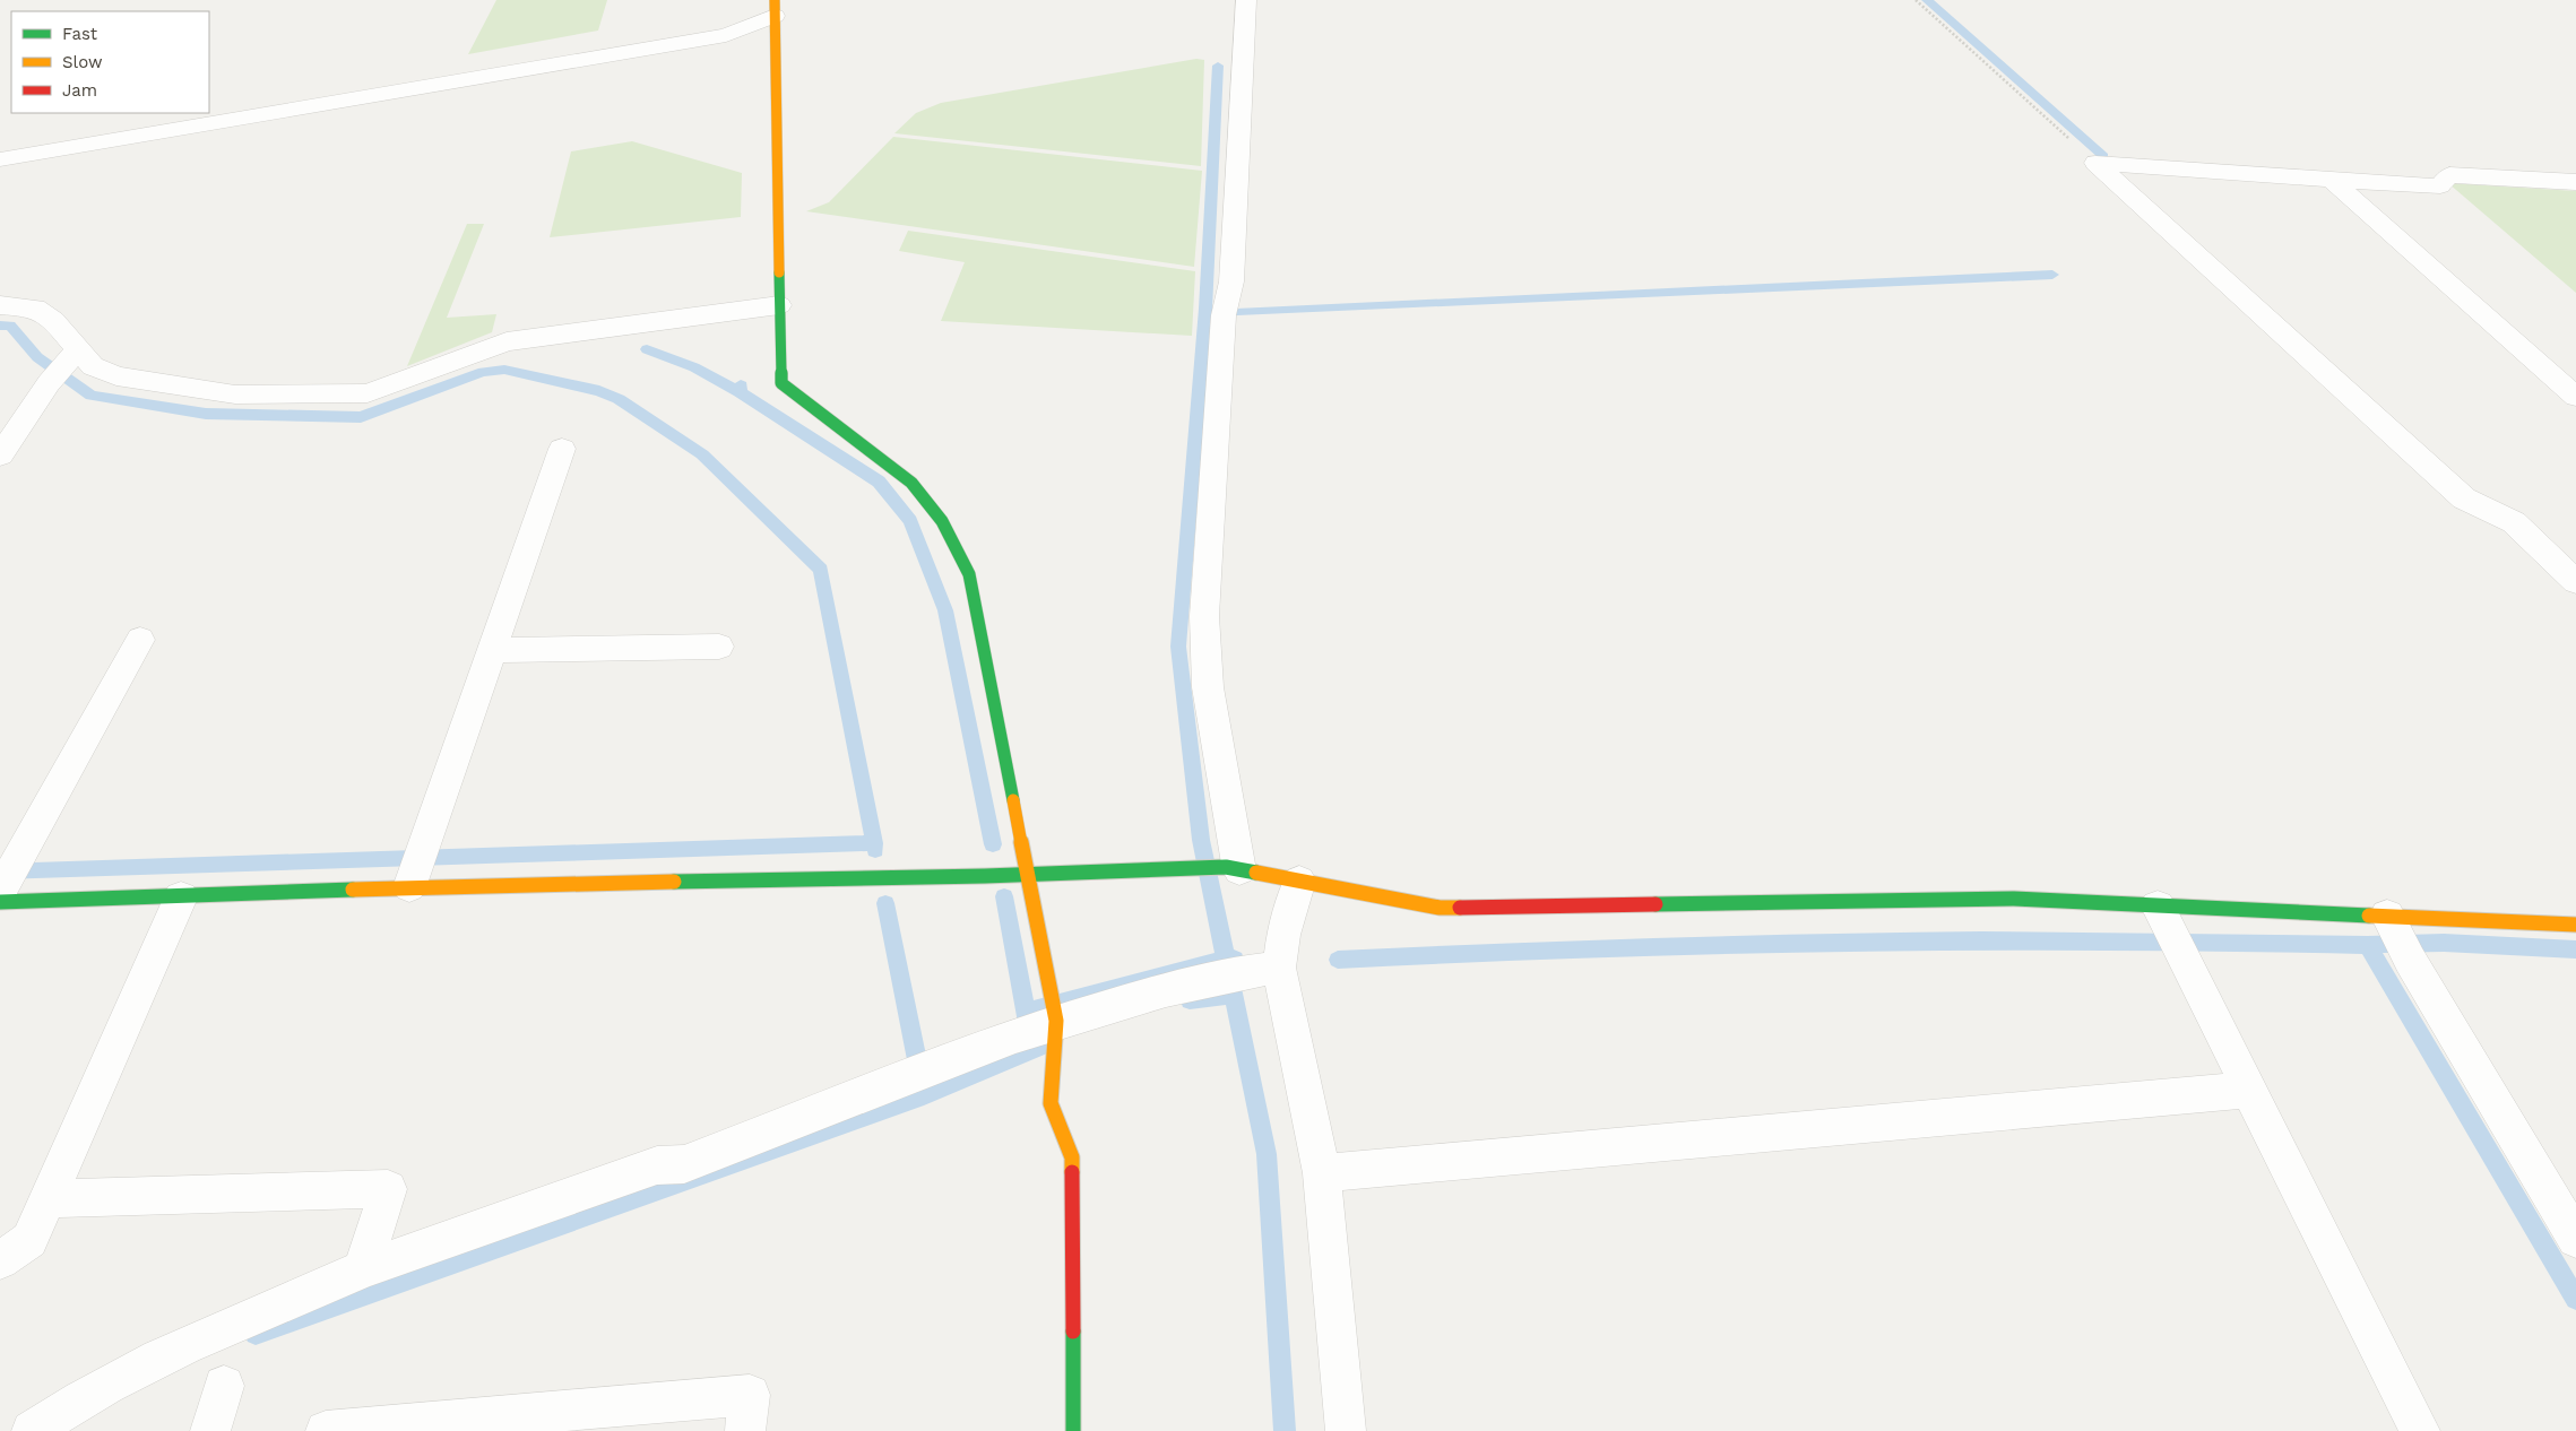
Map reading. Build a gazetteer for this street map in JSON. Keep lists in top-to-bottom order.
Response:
{
  "legend": ["Fast", "Slow", "Jam"]
}
